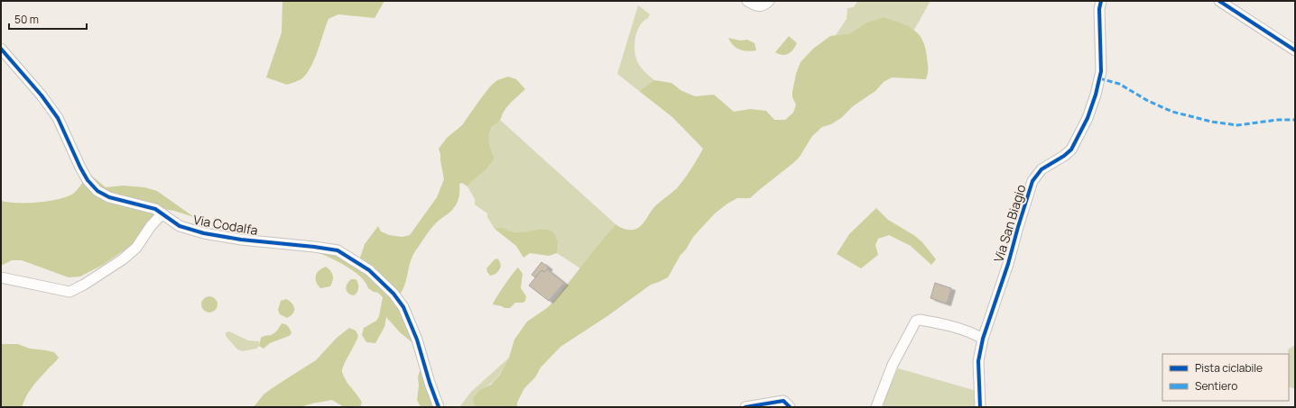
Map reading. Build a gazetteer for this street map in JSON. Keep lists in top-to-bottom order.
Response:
{
  "streets": {
    "street": ["Via San Biagio", "Via Codalfa"]
  },
  "legend": ["Pista ciclabile", "Sentiero"],
  "scale_bar": "50 m"
}
